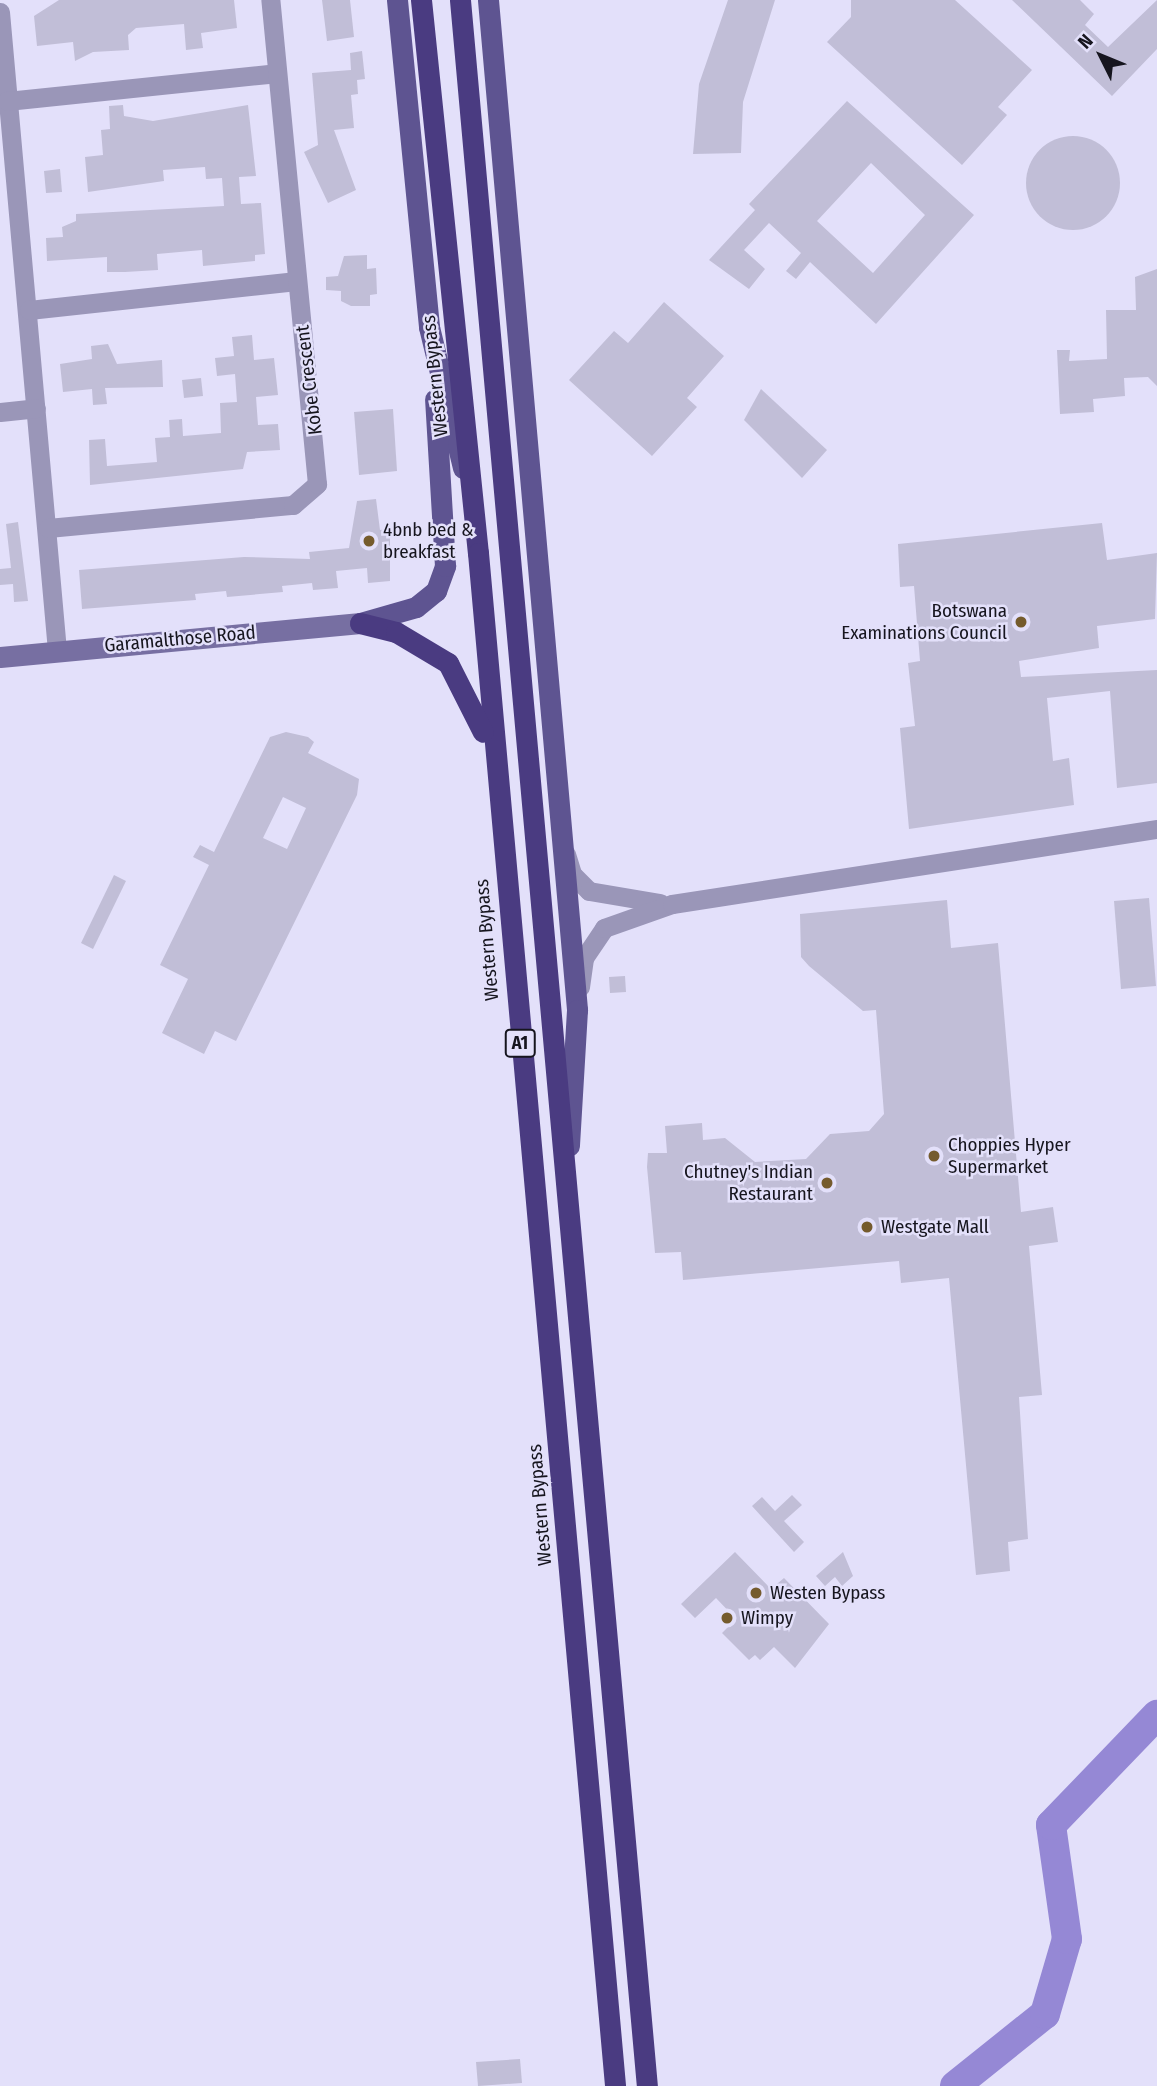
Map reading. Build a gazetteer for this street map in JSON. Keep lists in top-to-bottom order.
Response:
{
  "streets": {
    "highway": ["Western Bypass", "A1"],
    "street": ["Kobe Crescent", "Garamalthose Road"]
  },
  "places": [
    "4bnb bed & breakfast",
    "Botswana Examinations Council",
    "Choppies Hyper Supermarket",
    "Chutney's Indian Restaurant",
    "Westgate Mall",
    "Westen Bypass",
    "Wimpy"
  ],
  "north": "top left"
}
